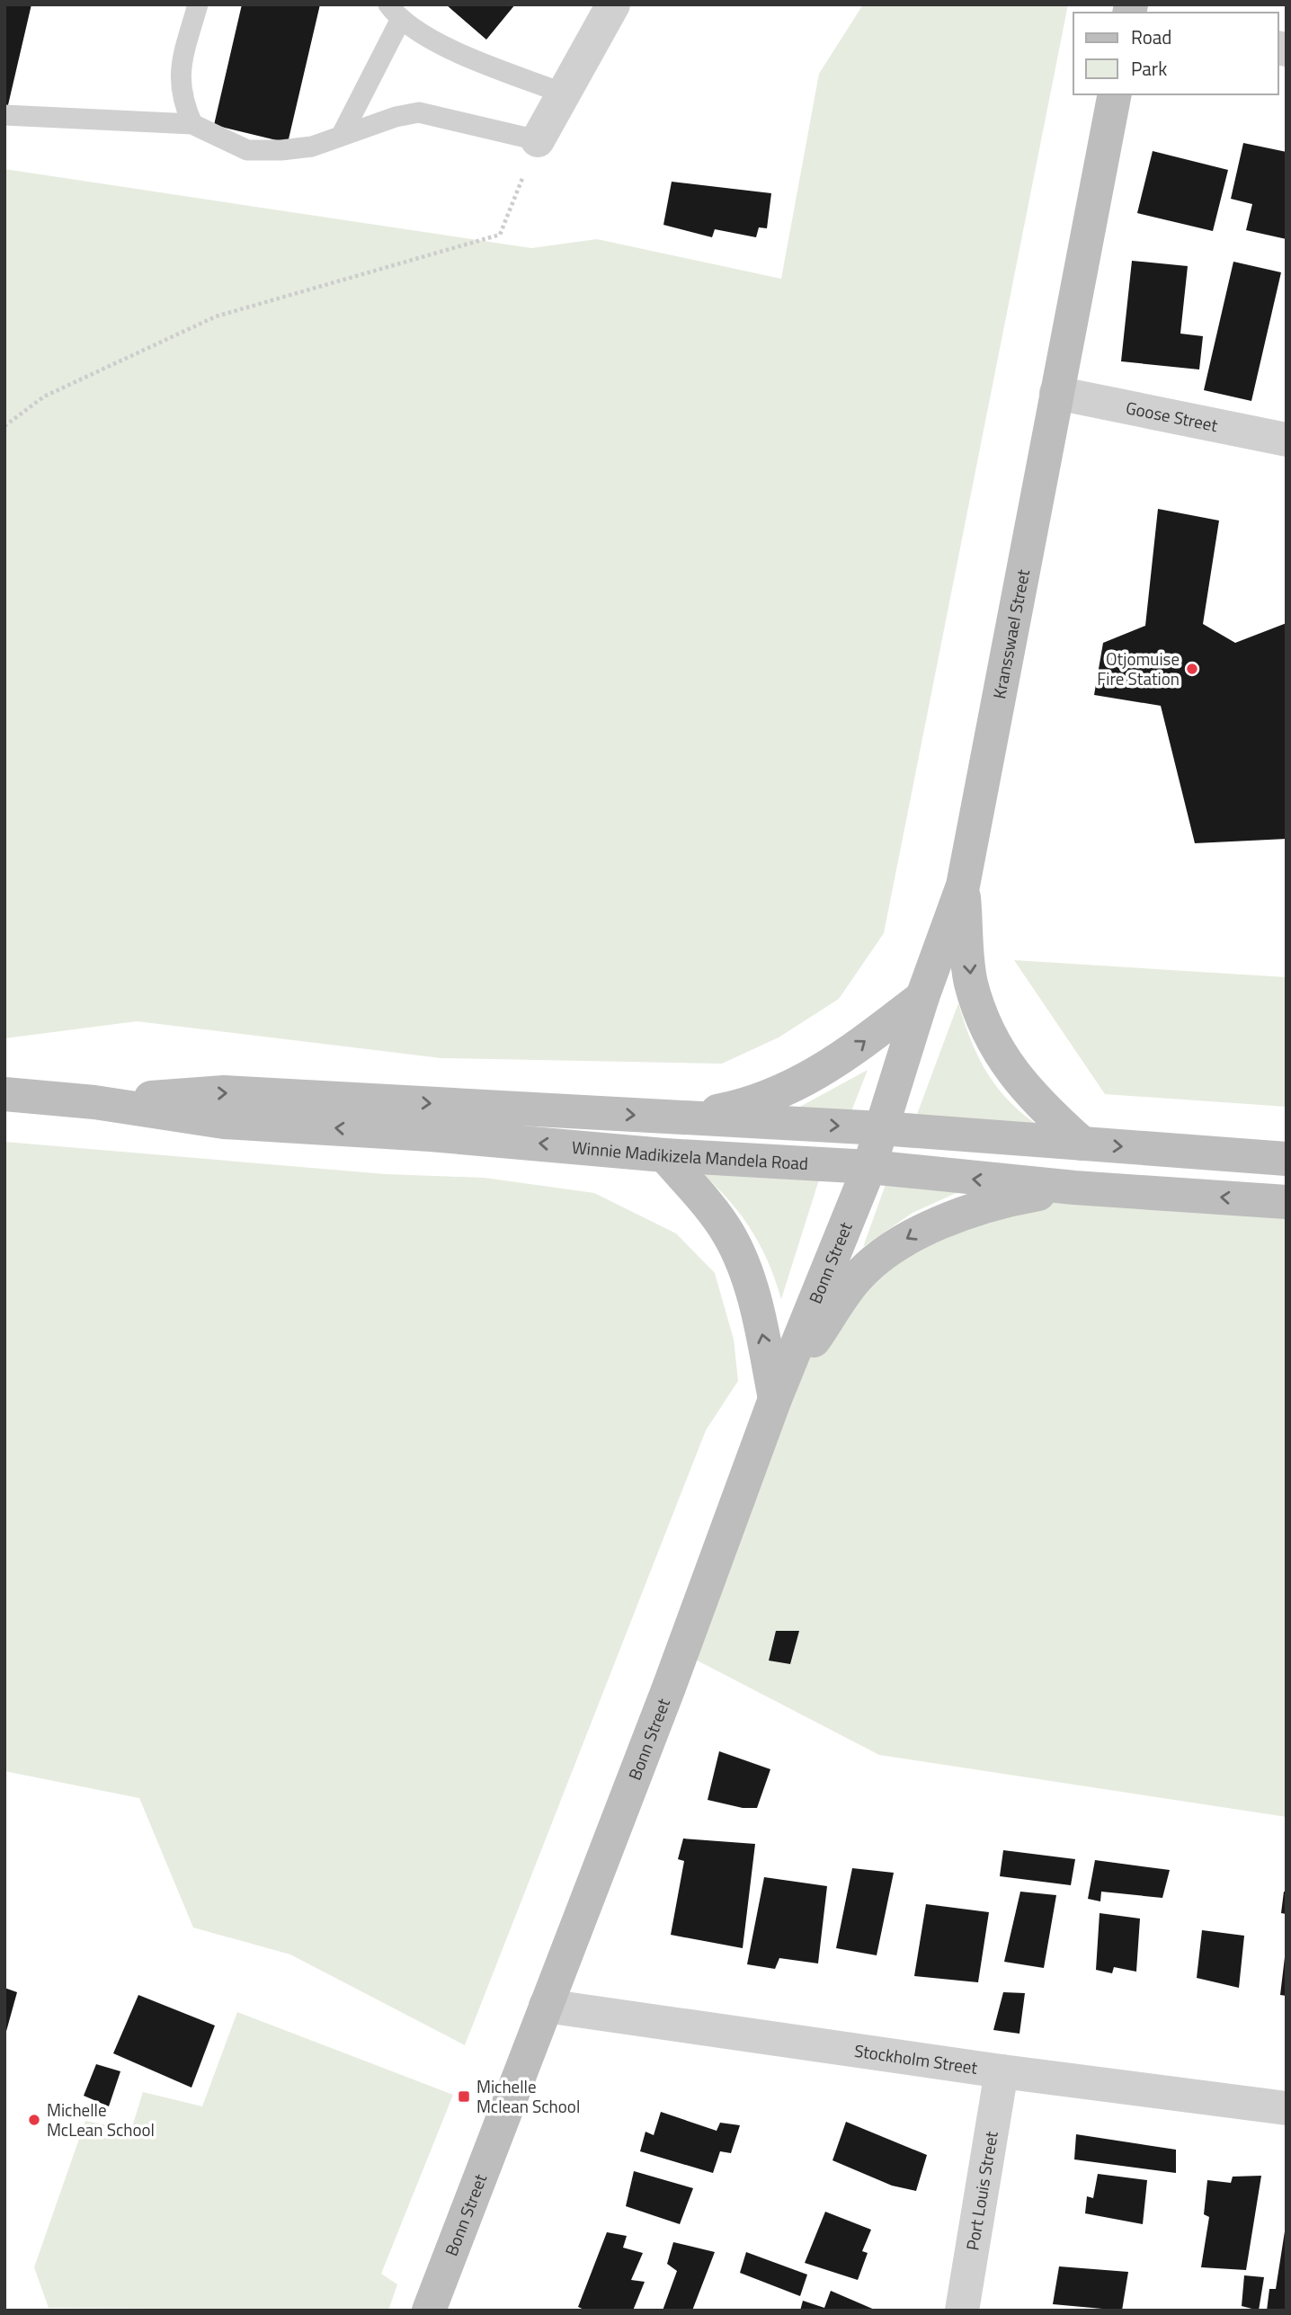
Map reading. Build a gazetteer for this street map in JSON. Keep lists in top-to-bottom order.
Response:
{
  "streets": {
    "main road": ["Kransswael Street", "Winnie Madikizela Mandela Road", "Bonn Street"],
    "street": ["Goose Street", "Stockholm Street", "Port Louis Street"]
  },
  "crossings": [
    ["Goose Street", "Kransswael Street"],
    ["Kransswael Street", "Winnie Madikizela Mandela Road"],
    ["Kransswael Street", "Bonn Street"],
    ["Winnie Madikizela Mandela Road", "Bonn Street"],
    ["Bonn Street", "Stockholm Street"],
    ["Stockholm Street", "Port Louis Street"]
  ],
  "places": {
    "other": ["Otjomuise Fire Station", "Michelle McLean School"],
    "transit": ["Michelle Mclean School"]
  },
  "legend": ["Road", "Park"]
}
